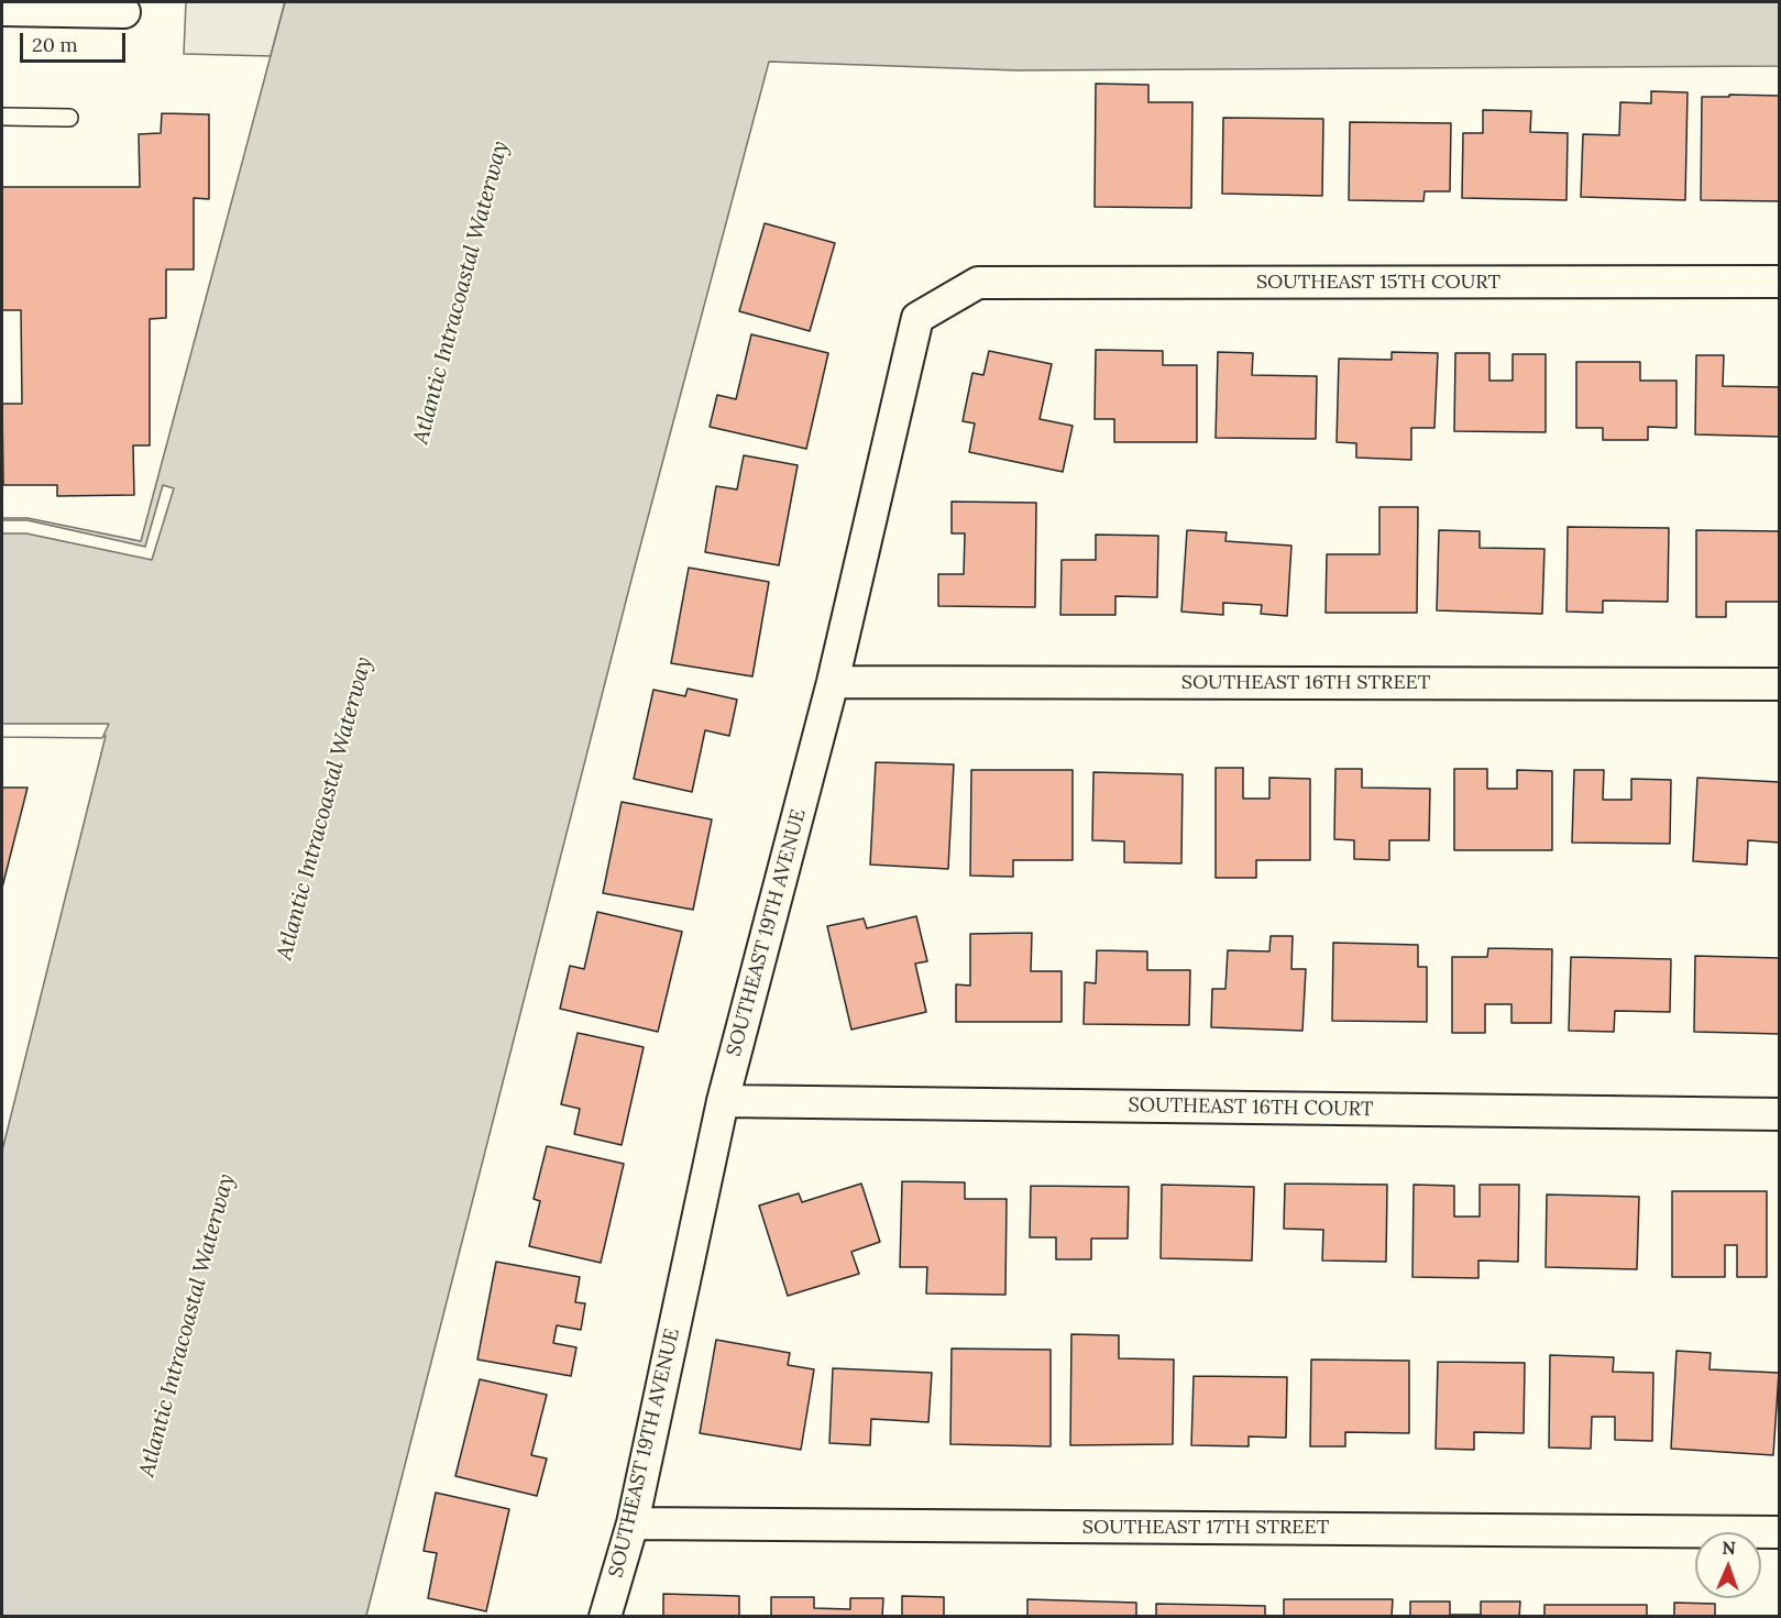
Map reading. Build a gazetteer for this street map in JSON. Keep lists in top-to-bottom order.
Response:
{
  "streets": {
    "street": [
      "SOUTHEAST 15TH COURT",
      "SOUTHEAST 16TH STREET",
      "SOUTHEAST 19TH AVENUE",
      "SOUTHEAST 16TH COURT",
      "SOUTHEAST 17TH STREET"
    ]
  },
  "crossings": [
    ["SOUTHEAST 15TH COURT", "SOUTHEAST 19TH AVENUE"],
    ["SOUTHEAST 16TH STREET", "SOUTHEAST 19TH AVENUE"],
    ["SOUTHEAST 19TH AVENUE", "SOUTHEAST 16TH COURT"],
    ["SOUTHEAST 19TH AVENUE", "SOUTHEAST 17TH STREET"]
  ],
  "water": ["Atlantic Intracoastal Waterway"],
  "scale_bar": "20 m",
  "north": "top"
}
